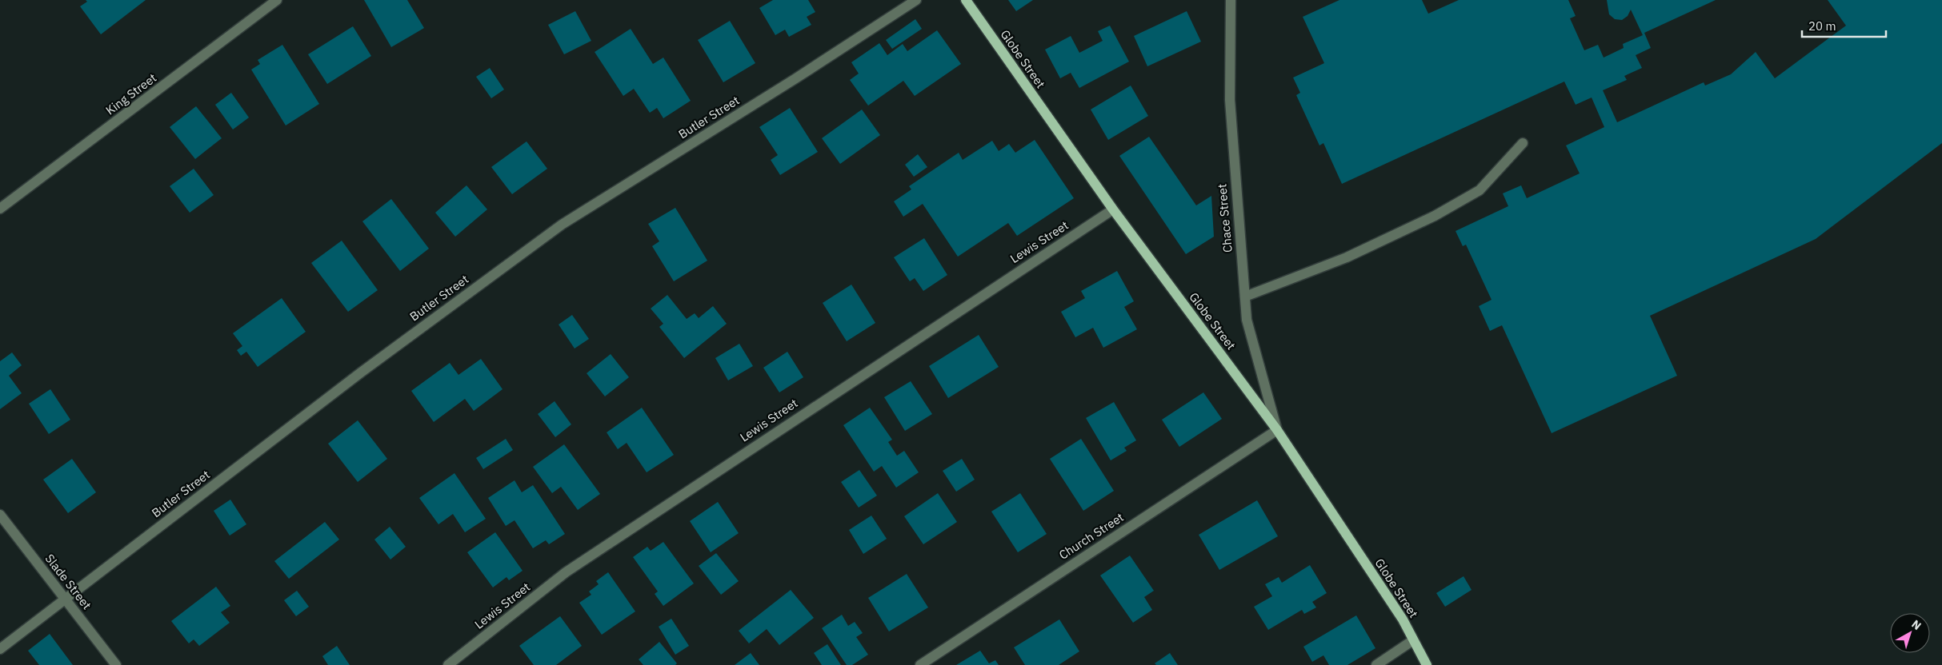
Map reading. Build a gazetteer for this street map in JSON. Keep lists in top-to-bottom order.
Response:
{
  "streets": {
    "main road": ["Globe Street"],
    "street": [
      "King Street",
      "Butler Street",
      "Chace Street",
      "Lewis Street",
      "Church Street",
      "Slade Street"
    ]
  },
  "crossings": [
    ["Globe Street", "Chace Street"],
    ["Globe Street", "Lewis Street"],
    ["Globe Street", "Church Street"],
    ["Butler Street", "Slade Street"],
    ["Chace Street", "Church Street"]
  ],
  "scale_bar": "20 m",
  "north": "top right"
}
